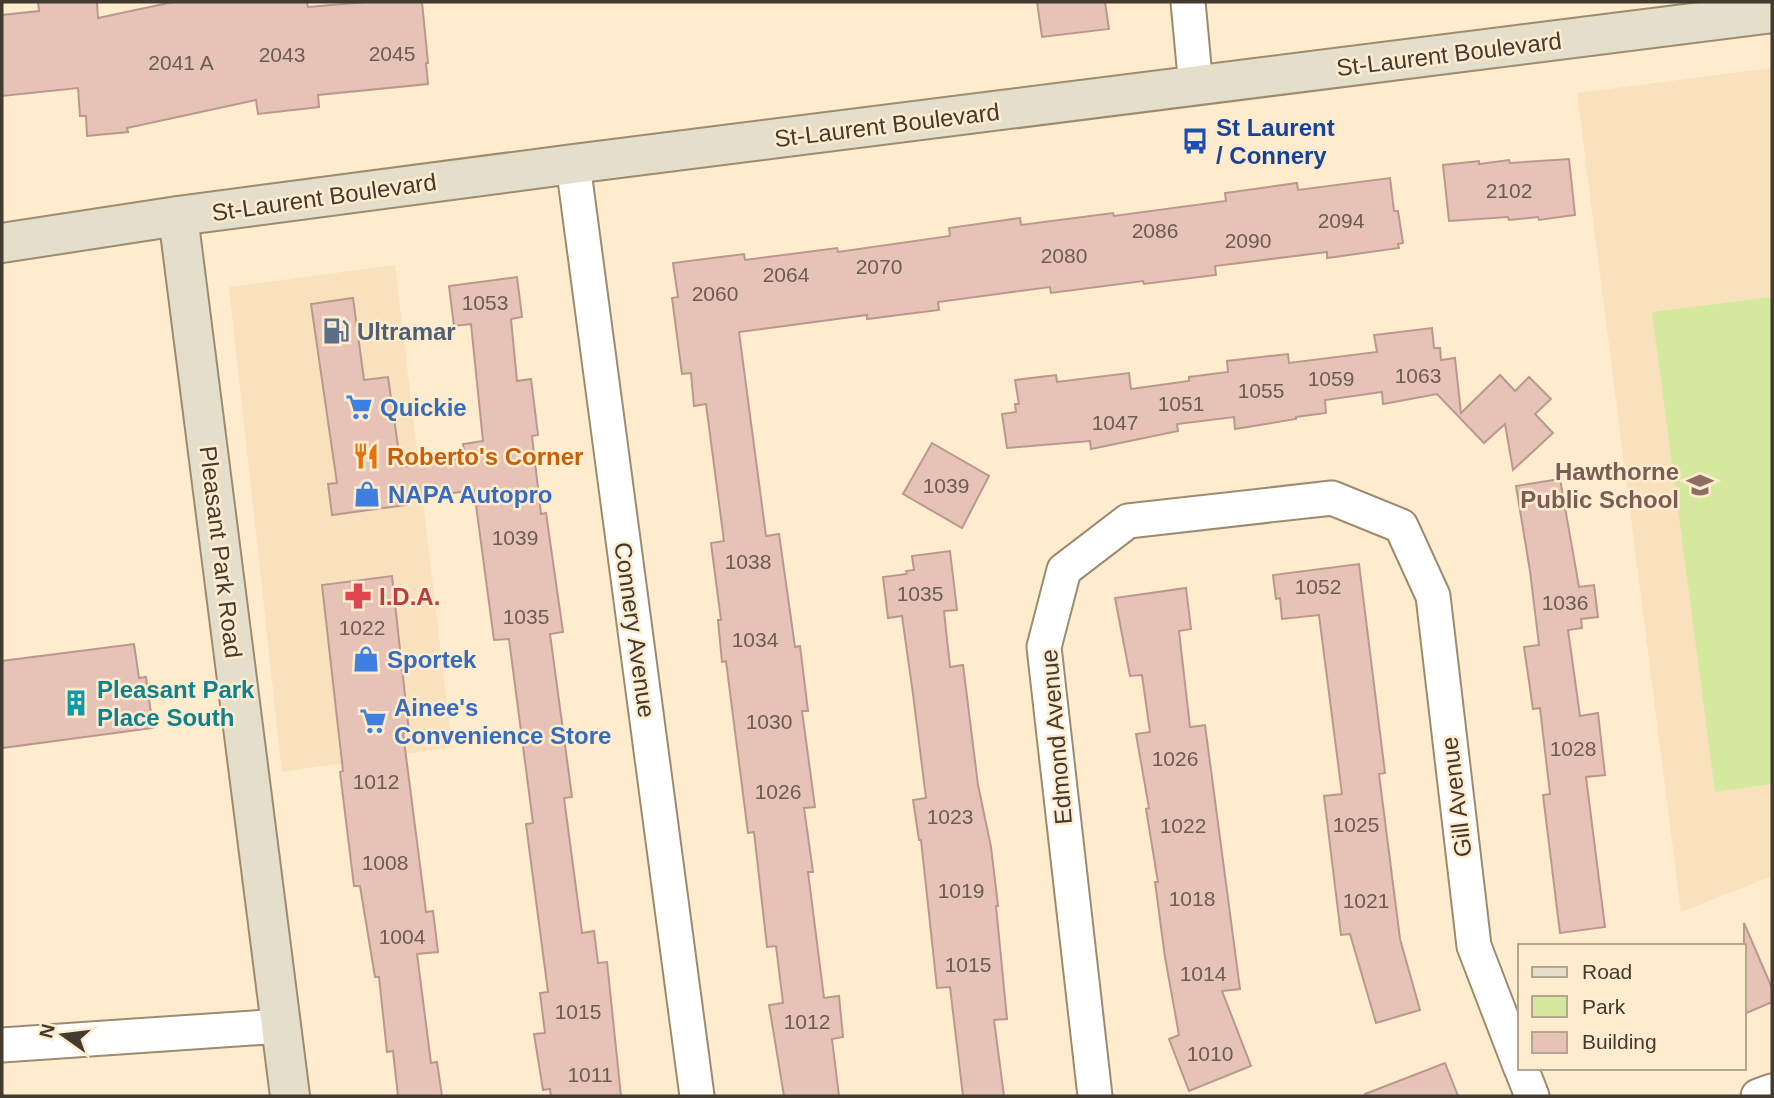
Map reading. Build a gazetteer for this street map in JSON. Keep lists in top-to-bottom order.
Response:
{
  "streets": {
    "street": [
      "St-Laurent Boulevard",
      "Pleasant Park Road",
      "Connery Avenue",
      "Edmond Avenue",
      "Gill Avenue"
    ]
  },
  "crossings": [
    ["St-Laurent Boulevard", "Pleasant Park Road"],
    ["St-Laurent Boulevard", "Connery Avenue"],
    ["Edmond Avenue", "Gill Avenue"]
  ],
  "places": {
    "bus stop": ["St Laurent / Connery"],
    "fuel station": ["Ultramar"],
    "supermarket": ["Quickie", "Ainee's Convenience Store"],
    "restaurant": ["Roberto's Corner"],
    "school or university": ["Hawthorne Public School"],
    "shop": ["NAPA Autopro", "Sportek"],
    "pharmacy": ["I.D.A."],
    "building": ["Pleasant Park Place South"]
  },
  "house_numbers": [
    "2045",
    "2043",
    "2041 A",
    "2102",
    "2094",
    "2086",
    "2090",
    "2080",
    "2070",
    "2064",
    "2060",
    "1053",
    "1063",
    "1059",
    "1055",
    "1051",
    "1047",
    "1039",
    "1039",
    "1038",
    "1052",
    "1035",
    "1036",
    "1035",
    "1022",
    "1034",
    "1030",
    "1028",
    "1026",
    "1012",
    "1026",
    "1023",
    "1025",
    "1022",
    "1008",
    "1019",
    "1018",
    "1021",
    "1004",
    "1015",
    "1014",
    "1015",
    "1012",
    "1010",
    "1011"
  ],
  "legend": ["Road", "Park", "Building"],
  "north": "left"
}
